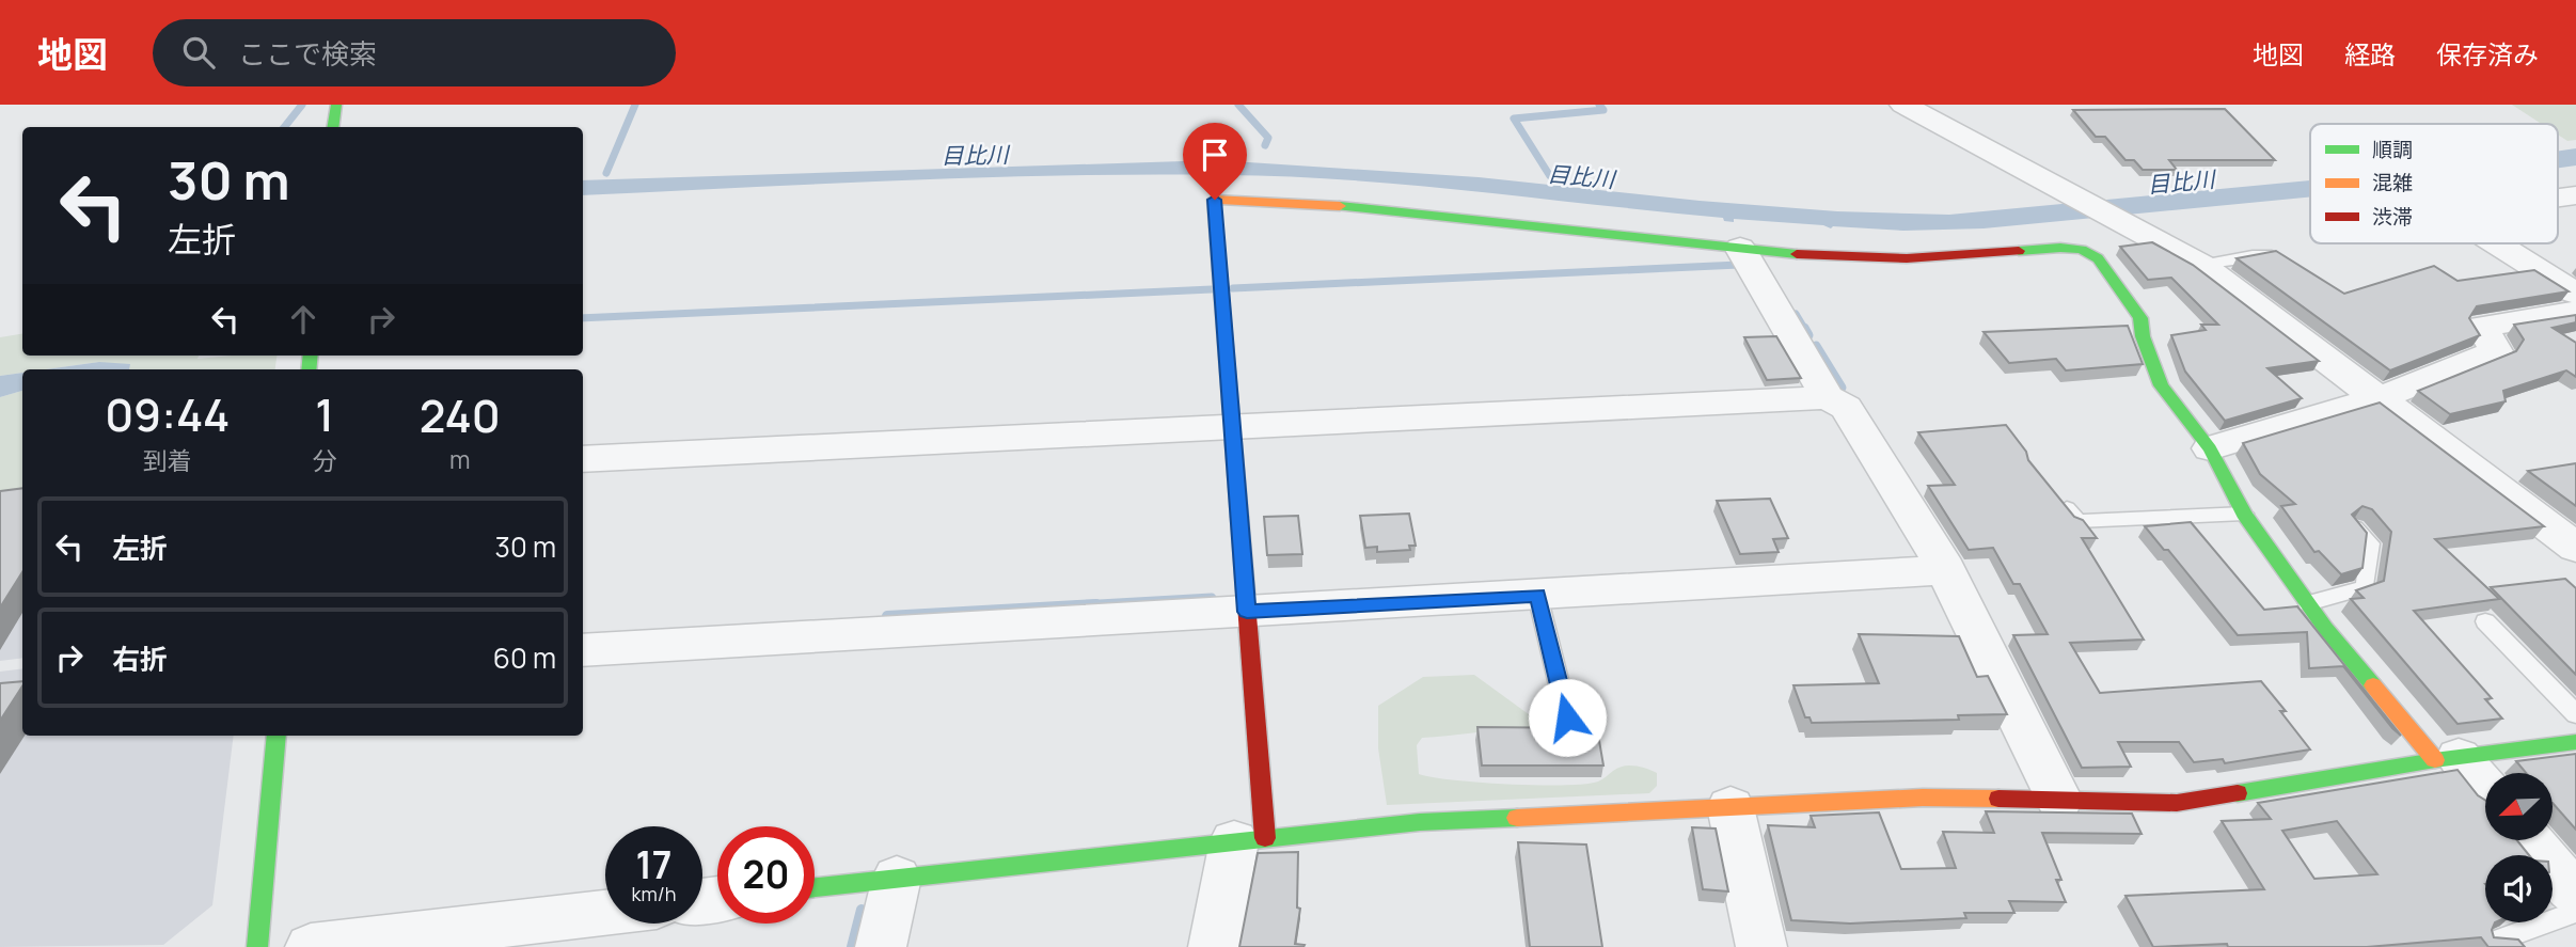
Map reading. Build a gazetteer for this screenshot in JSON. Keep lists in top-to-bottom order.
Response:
{
  "water": ["目比川"],
  "legend": ["順調", "混雑", "渋滞"],
  "north": "bottom left",
  "page": {
    "header": "地図",
    "search": "ここで検索",
    "nav": ["地図", "経路", "保存済み"],
    "turn": ["30 m", "左折"],
    "eta": [
      "09:44",
      "到着",
      "1",
      "分",
      "240",
      "m"
    ],
    "list": [
      {
        "name": "左折",
        "value": "30 m"
      },
      {
        "name": "右折",
        "value": "60 m"
      }
    ],
    "speed": "17 km/h",
    "limit": "20"
  }
}
